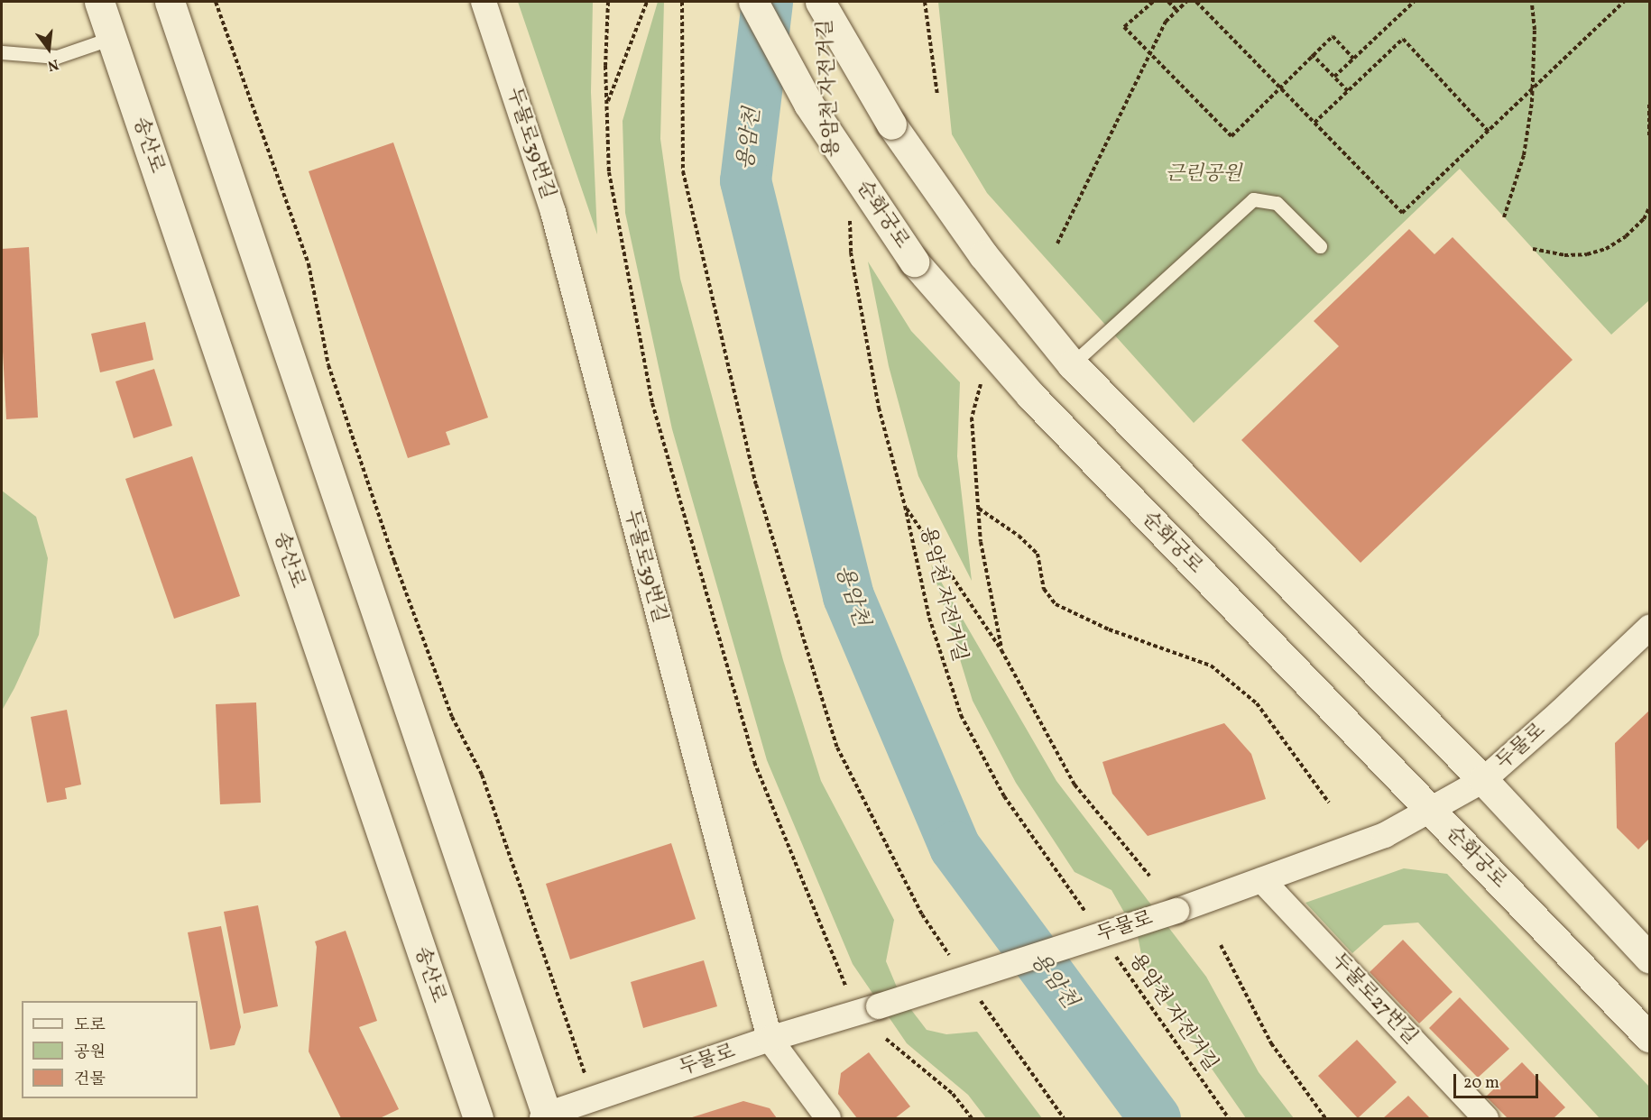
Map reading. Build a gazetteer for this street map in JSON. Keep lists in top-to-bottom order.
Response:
{
  "streets": {
    "street": [
      "두물로39번길",
      "송산로",
      "순화궁로",
      "두물로",
      "두물로27번길"
    ],
    "path": ["용암천 자전거길"]
  },
  "crossings": [
    ["두물로39번길", "두물로"],
    ["순화궁로", "두물로"],
    ["두물로", "두물로27번길"]
  ],
  "water": ["용암천"],
  "parks": ["근린공원"],
  "legend": ["도로", "공원", "건물"],
  "scale_bar": "20 m",
  "north": "bottom"
}
